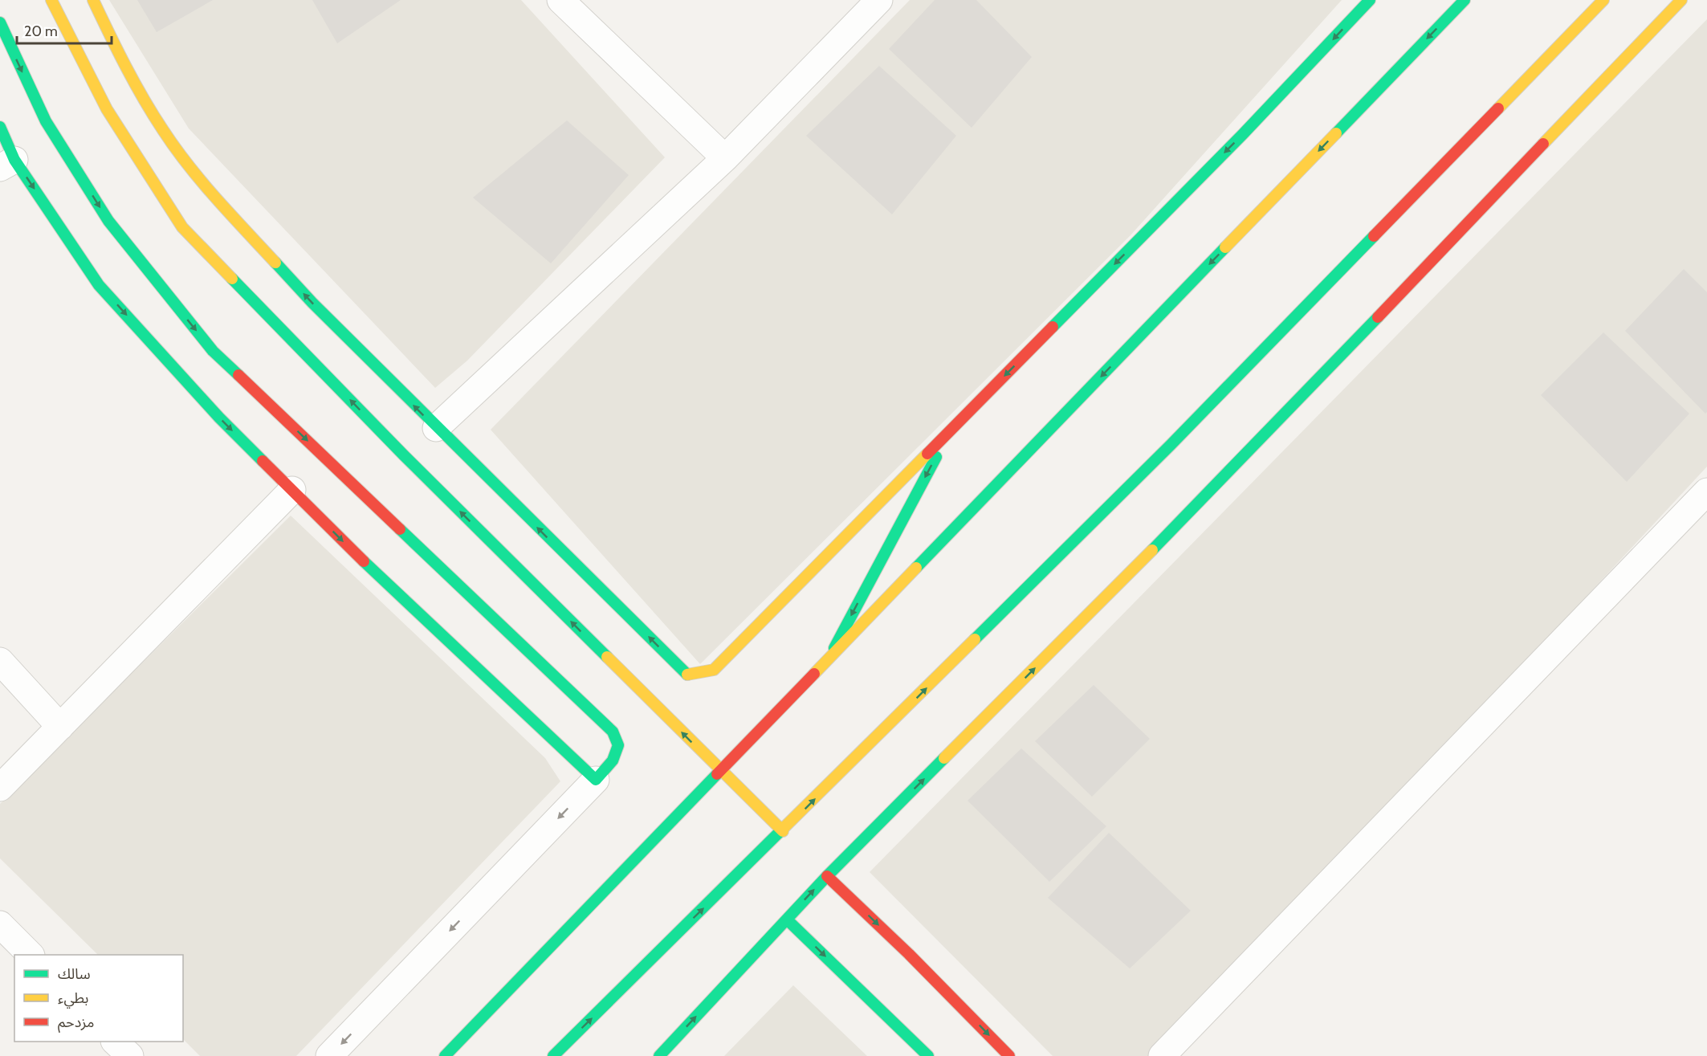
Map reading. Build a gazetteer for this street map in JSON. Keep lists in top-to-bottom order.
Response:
{
  "legend": ["سالك", "بطيء", "مزدحم"],
  "scale_bar": "20 m"
}
